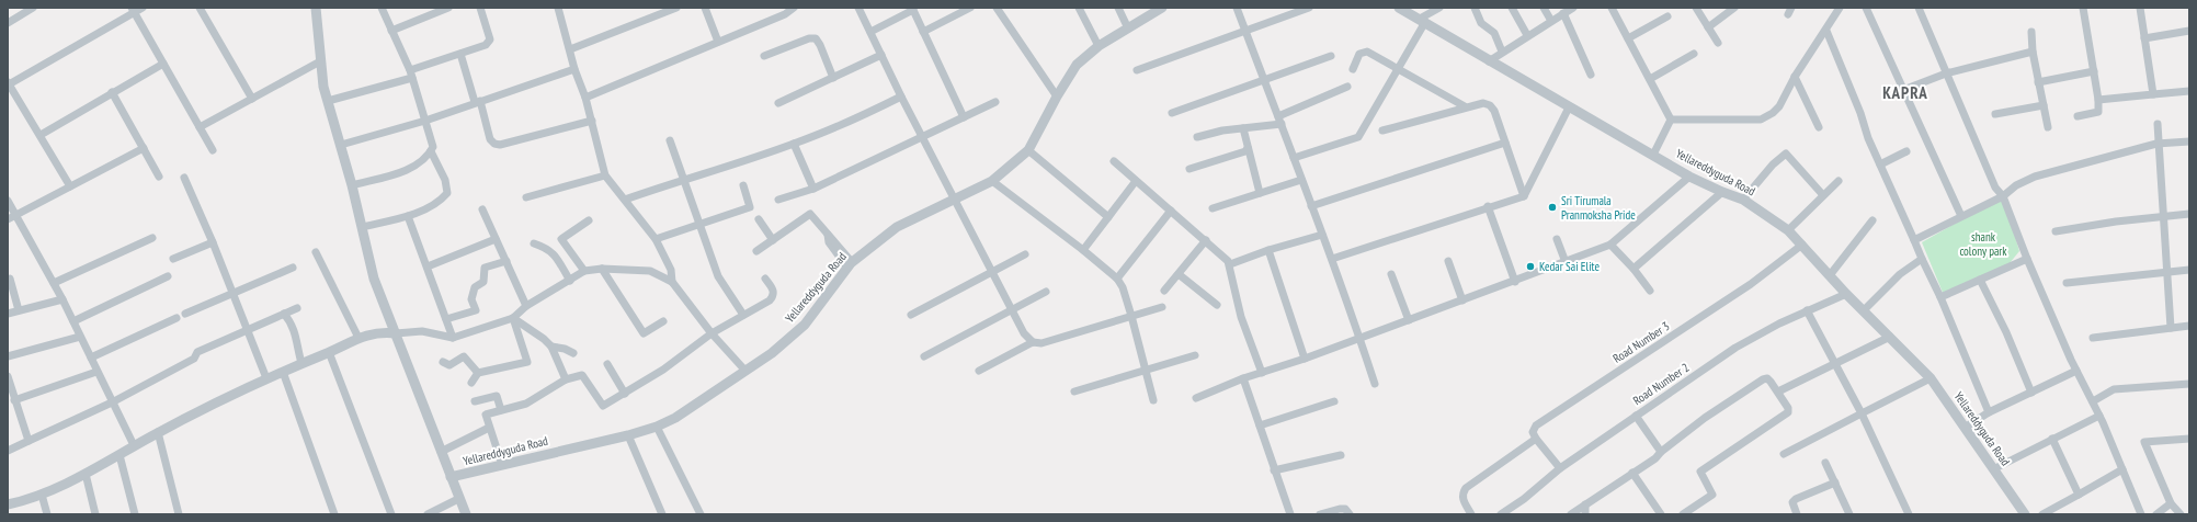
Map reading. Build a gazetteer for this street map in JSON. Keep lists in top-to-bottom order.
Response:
{
  "streets": {
    "street": ["Yellareddyguda Road", "Road Number 3", "Road Number 2"]
  },
  "crossings": [
    ["Yellareddyguda Road", "Road Number 3"],
    ["Yellareddyguda Road", "Road Number 2"]
  ],
  "districts": ["KAPRA"],
  "parks": ["shank colony park"],
  "places": ["Sri Tirumala Pranmoksha Pride", "Kedar Sai Elite"]
}
